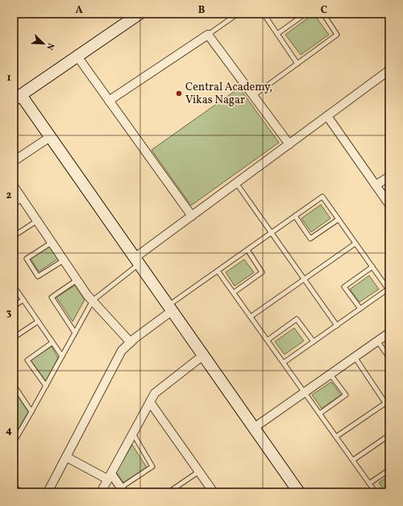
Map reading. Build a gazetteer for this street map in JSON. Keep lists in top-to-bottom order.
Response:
{
  "places": ["Central Academy, Vikas Nagar"],
  "north": "bottom right",
  "grid": {
    "columns": ["A", "B", "C"],
    "rows": [
      "1",
      "2",
      "3",
      "4"
    ]
  }
}
